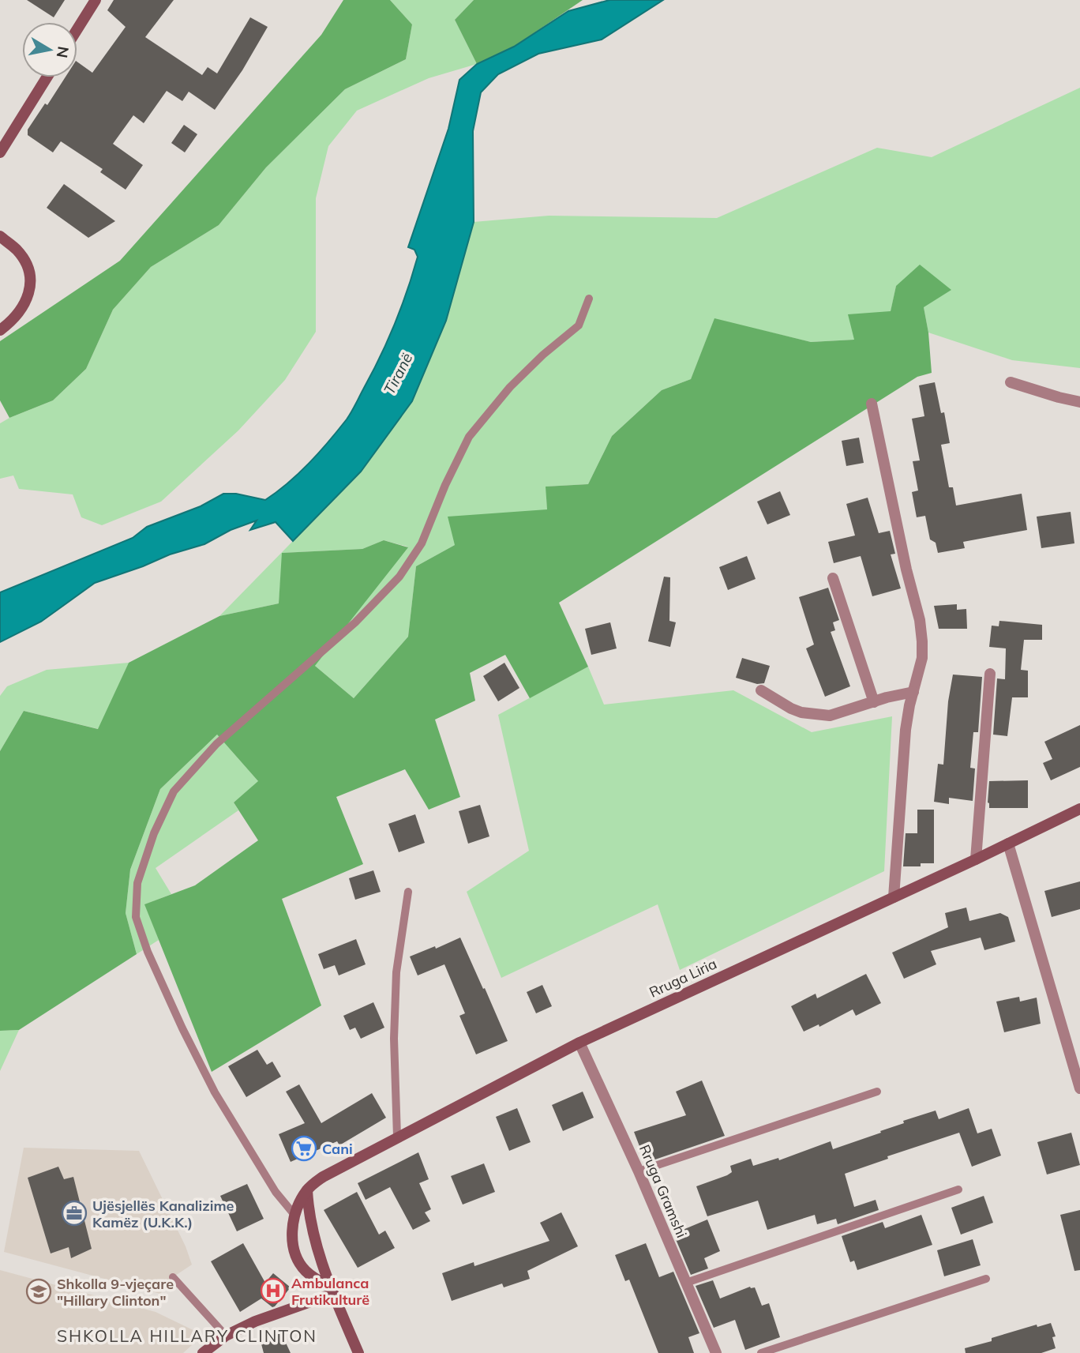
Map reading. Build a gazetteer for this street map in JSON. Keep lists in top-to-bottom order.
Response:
{
  "streets": {
    "main road": ["Rruga Liria"],
    "street": ["Rruga Gramshi"]
  },
  "crossings": [
    ["Rruga Liria", "Rruga Gramshi"]
  ],
  "districts": ["SHKOLLA HILLARY CLINTON"],
  "water": ["Tiranë"],
  "places": {
    "supermarket": ["Cani"],
    "office": ["Ujësjellës Kanalizime Kamëz (U.K.K.)"],
    "hospital": ["Ambulanca Frutikulturë"],
    "school or university": ["Shkolla 9-vjeçare \"Hillary Clinton\""]
  },
  "north": "right"
}
